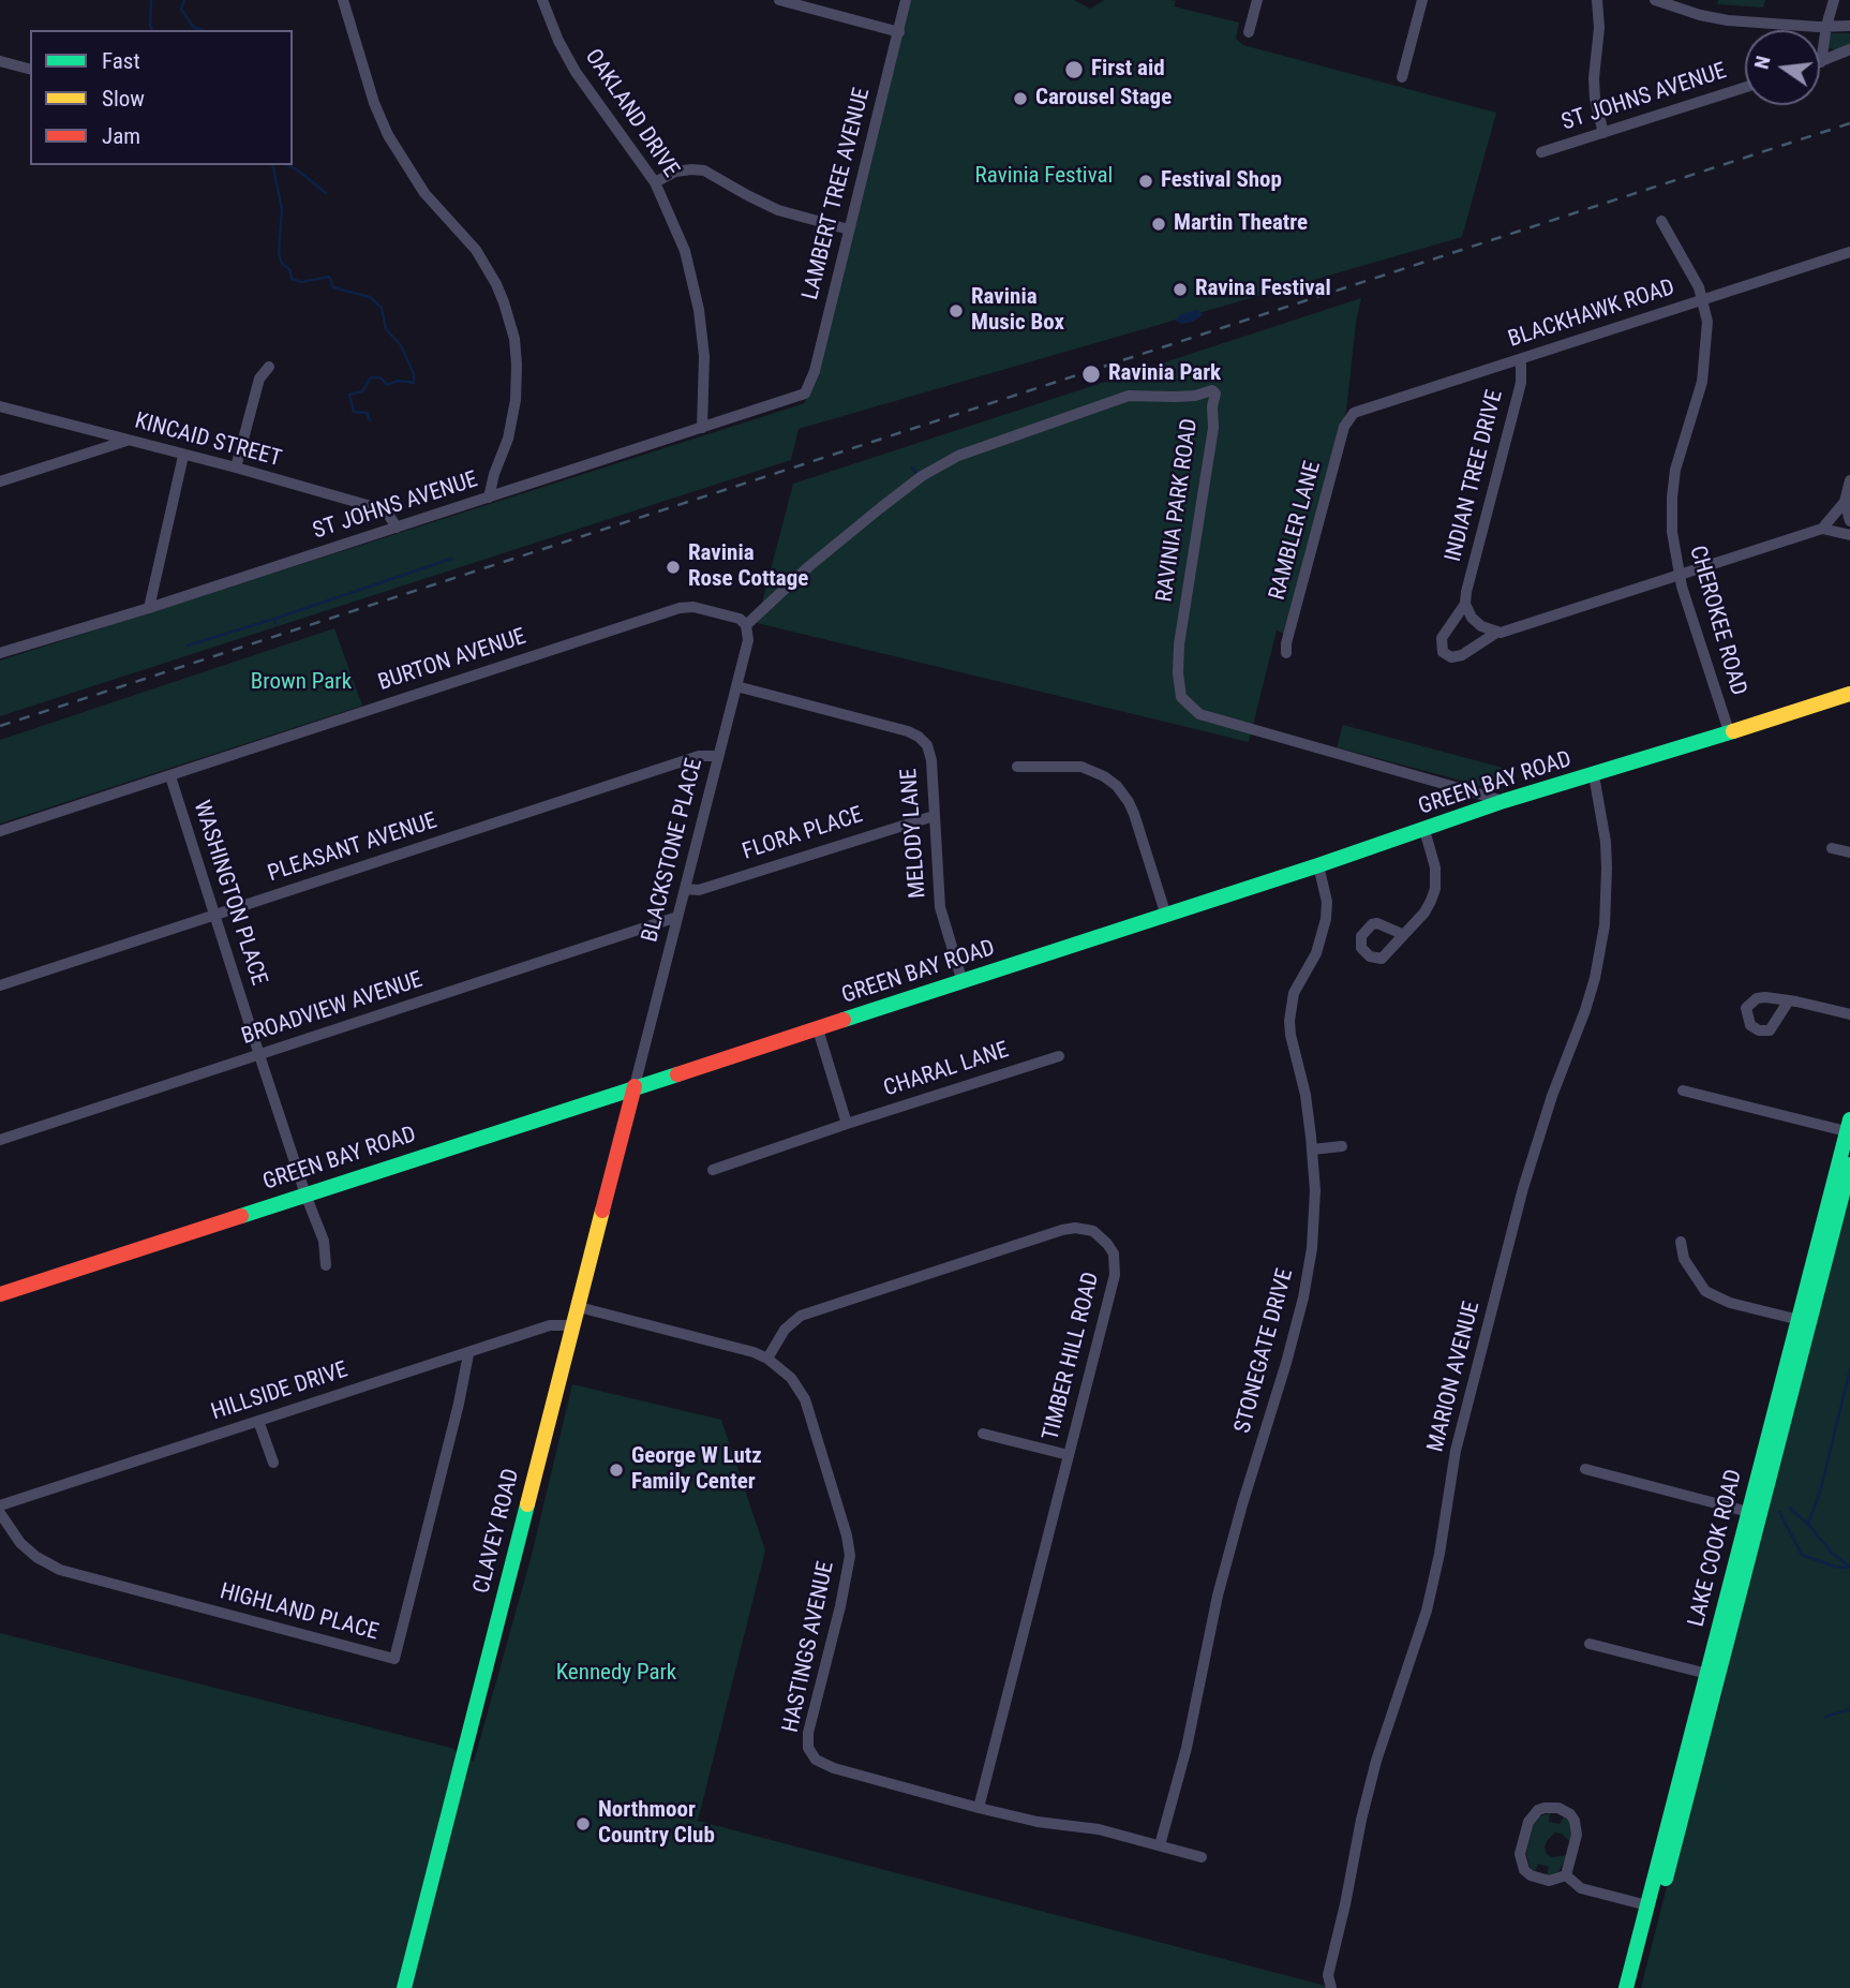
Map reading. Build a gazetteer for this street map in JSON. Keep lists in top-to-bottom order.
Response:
{
  "streets": {
    "main road": ["GREEN BAY ROAD", "CLAVEY ROAD", "LAKE COOK ROAD"],
    "street": [
      "ST JOHNS AVENUE",
      "OAKLAND DRIVE",
      "LAMBERT TREE AVENUE",
      "BLACKHAWK ROAD",
      "KINCAID STREET",
      "INDIAN TREE DRIVE",
      "RAVINIA PARK ROAD",
      "RAMBLER LANE",
      "CHEROKEE ROAD",
      "BURTON AVENUE",
      "MELODY LANE",
      "FLORA PLACE",
      "PLEASANT AVENUE",
      "BLACKSTONE PLACE",
      "WASHINGTON PLACE",
      "BROADVIEW AVENUE",
      "CHARAL LANE",
      "STONEGATE DRIVE",
      "TIMBER HILL ROAD",
      "MARION AVENUE",
      "HILLSIDE DRIVE",
      "HIGHLAND PLACE",
      "HASTINGS AVENUE"
    ]
  },
  "crossings": [
    ["ST JOHNS AVENUE", "OAKLAND DRIVE"],
    ["ST JOHNS AVENUE", "LAMBERT TREE AVENUE"],
    ["ST JOHNS AVENUE", "KINCAID STREET"],
    ["BLACKHAWK ROAD", "INDIAN TREE DRIVE"],
    ["BLACKHAWK ROAD", "RAMBLER LANE"],
    ["BLACKHAWK ROAD", "CHEROKEE ROAD"],
    ["INDIAN TREE DRIVE", "CHEROKEE ROAD"],
    ["RAVINIA PARK ROAD", "BURTON AVENUE"],
    ["RAVINIA PARK ROAD", "GREEN BAY ROAD"],
    ["RAVINIA PARK ROAD", "BLACKSTONE PLACE"],
    ["CHEROKEE ROAD", "GREEN BAY ROAD"],
    ["BURTON AVENUE", "BLACKSTONE PLACE"],
    ["BURTON AVENUE", "WASHINGTON PLACE"],
    ["GREEN BAY ROAD", "MELODY LANE"],
    ["GREEN BAY ROAD", "BLACKSTONE PLACE"],
    ["GREEN BAY ROAD", "WASHINGTON PLACE"],
    ["GREEN BAY ROAD", "STONEGATE DRIVE"],
    ["GREEN BAY ROAD", "MARION AVENUE"],
    ["GREEN BAY ROAD", "CLAVEY ROAD"],
    ["MELODY LANE", "FLORA PLACE"],
    ["MELODY LANE", "BLACKSTONE PLACE"],
    ["FLORA PLACE", "BLACKSTONE PLACE"],
    ["PLEASANT AVENUE", "BLACKSTONE PLACE"],
    ["PLEASANT AVENUE", "WASHINGTON PLACE"],
    ["BLACKSTONE PLACE", "BROADVIEW AVENUE"],
    ["BLACKSTONE PLACE", "CLAVEY ROAD"],
    ["WASHINGTON PLACE", "BROADVIEW AVENUE"],
    ["STONEGATE DRIVE", "HASTINGS AVENUE"],
    ["TIMBER HILL ROAD", "HASTINGS AVENUE"],
    ["HILLSIDE DRIVE", "CLAVEY ROAD"],
    ["HILLSIDE DRIVE", "HIGHLAND PLACE"],
    ["CLAVEY ROAD", "HASTINGS AVENUE"]
  ],
  "parks": ["Ravinia Festival", "Brown Park", "Kennedy Park"],
  "places": [
    "First aid",
    "Carousel Stage",
    "Festival Shop",
    "Martin Theatre",
    "Ravina Festival",
    "Ravinia Music Box",
    "Ravinia Park",
    "Ravinia Rose Cottage",
    "George W Lutz Family Center",
    "Northmoor Country Club"
  ],
  "legend": ["Fast", "Slow", "Jam"],
  "north": "left"
}
